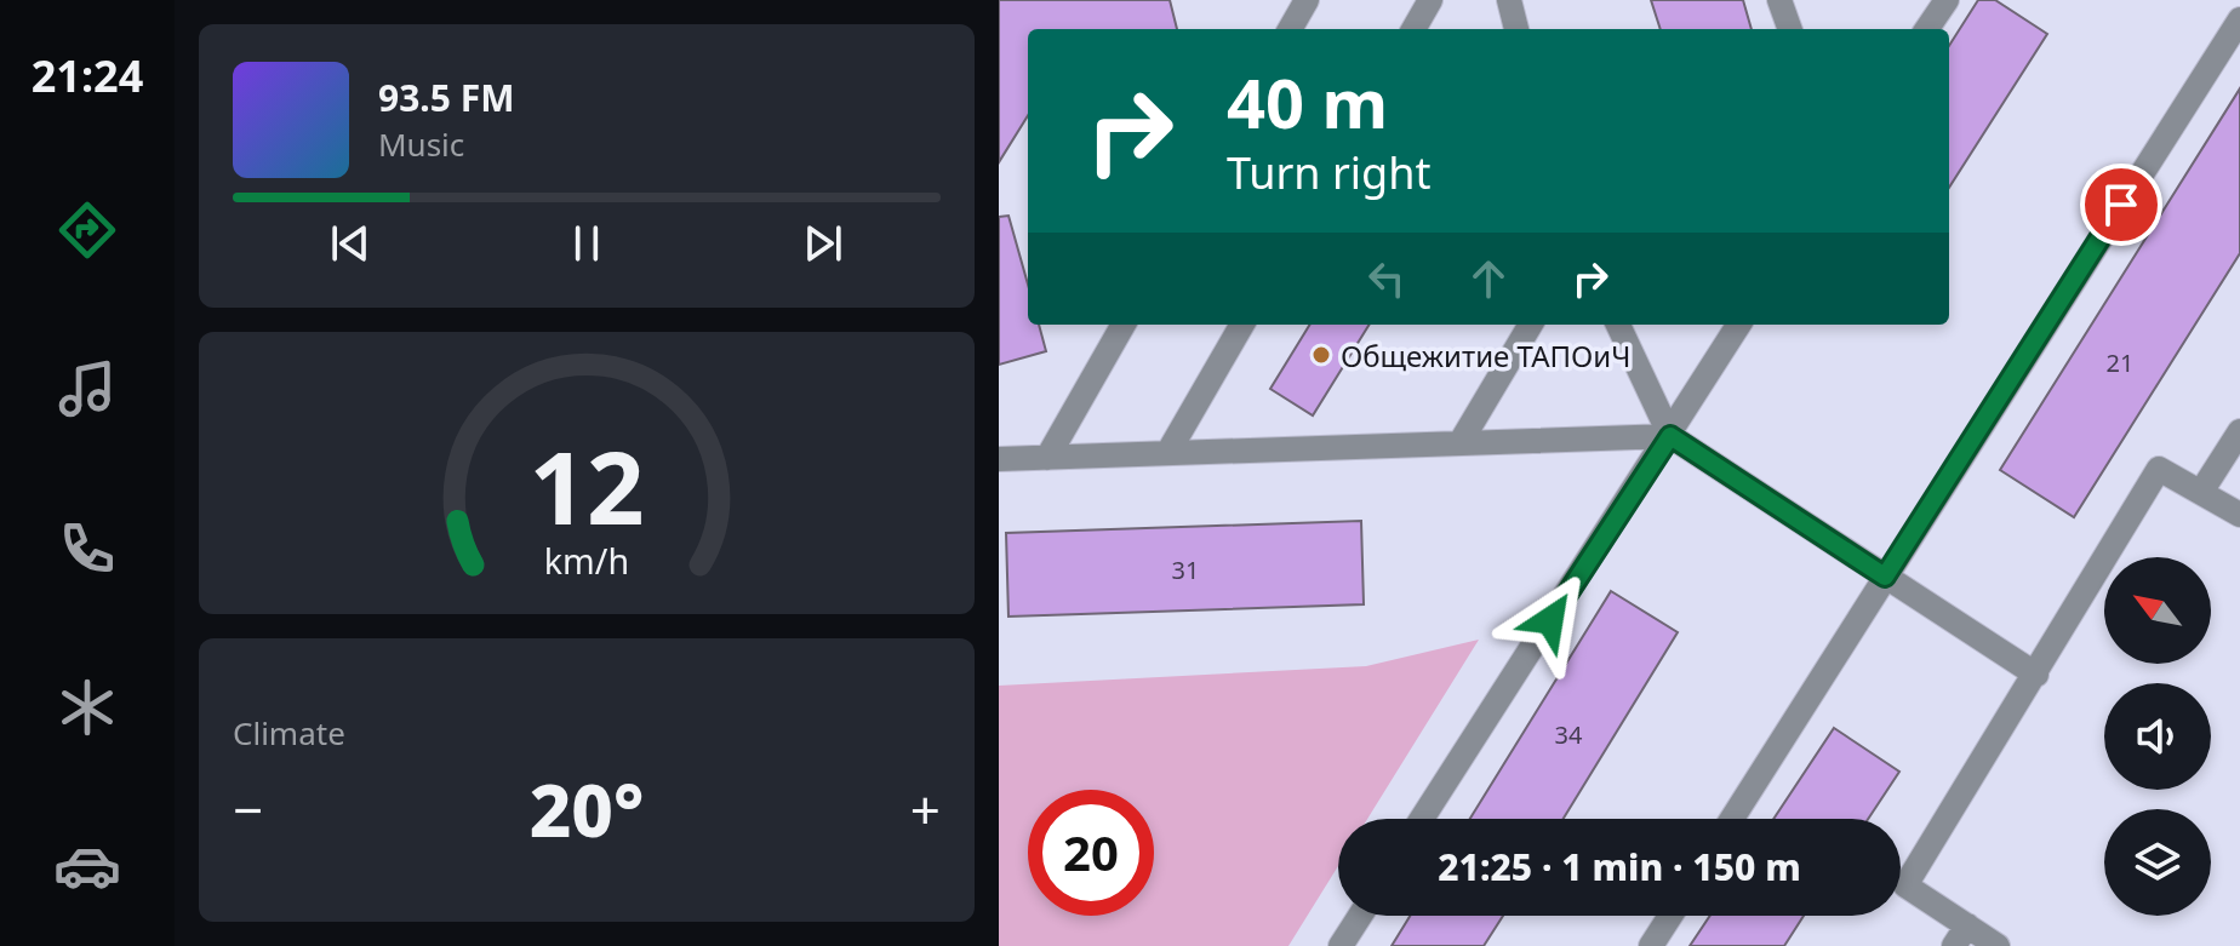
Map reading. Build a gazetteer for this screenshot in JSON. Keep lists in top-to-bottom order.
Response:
{
  "places": ["Общежитие ТАПОиЧ"],
  "house_numbers": ["21", "31", "34"],
  "north": "top left",
  "page": {
    "tabs": "21:24",
    "turn": ["40 m", "Turn right"],
    "song": ["93.5 FM", "Music"],
    "tile": "Climate",
    "heat": ["−", "20°", "+"],
    "limit": "20",
    "trip": "21:25 · 1 min · 150 m",
    "gauge": ["12", "km/h"]
  }
}
